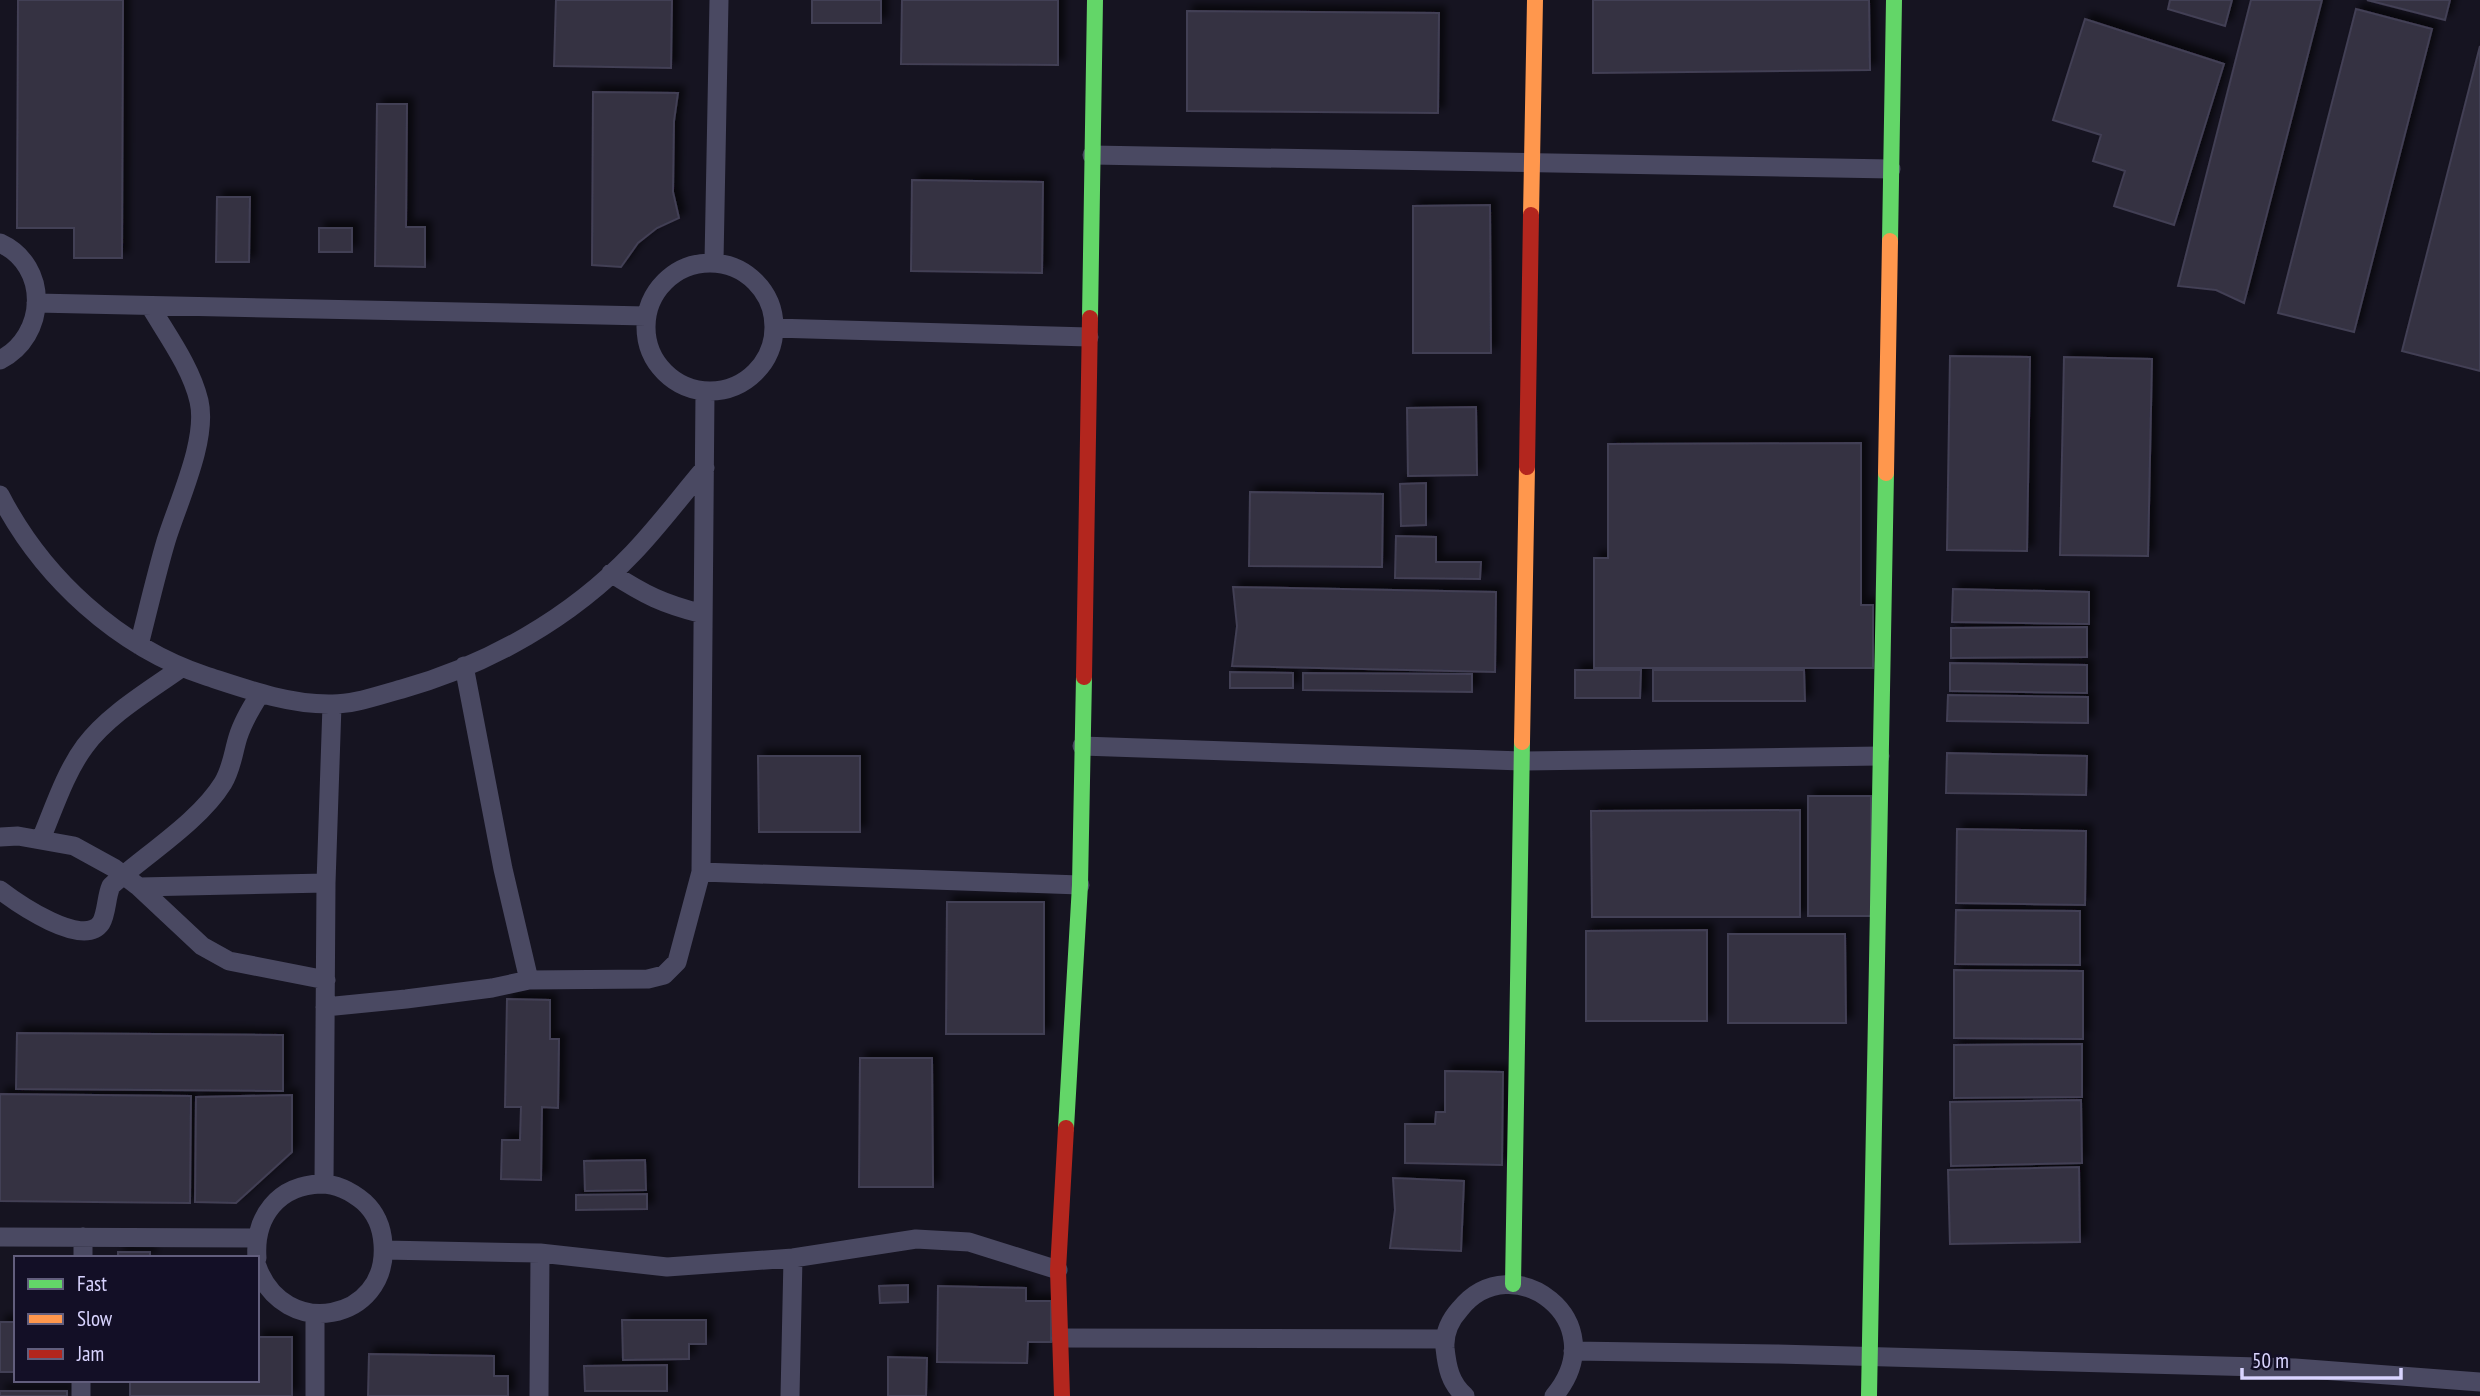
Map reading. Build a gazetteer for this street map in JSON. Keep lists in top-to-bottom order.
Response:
{
  "legend": ["Fast", "Slow", "Jam"],
  "scale_bar": "50 m"
}
